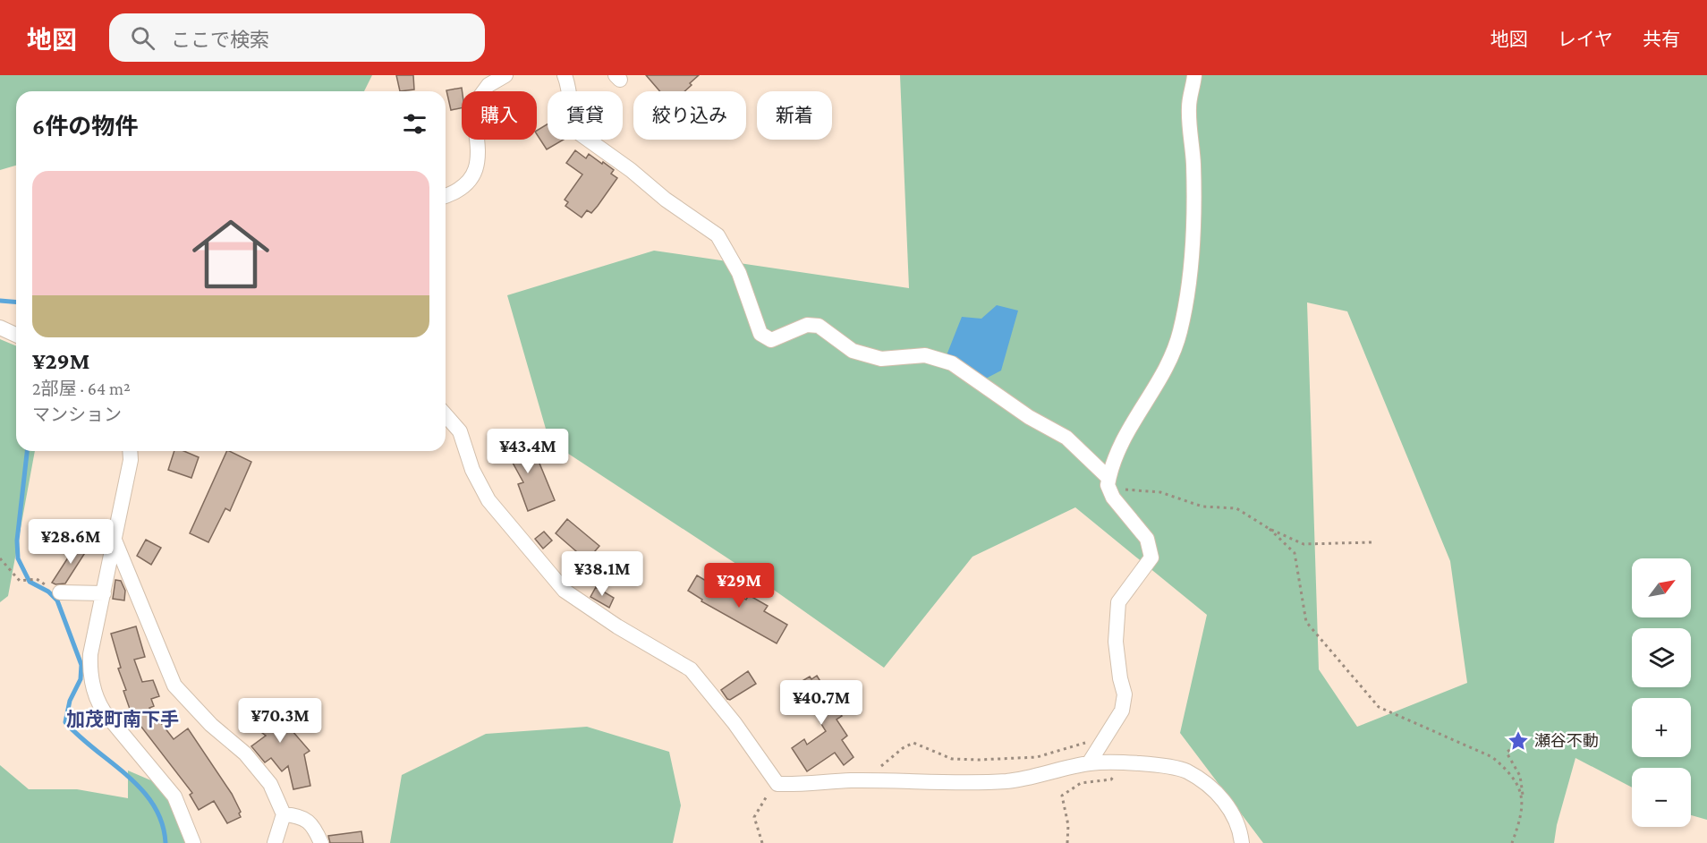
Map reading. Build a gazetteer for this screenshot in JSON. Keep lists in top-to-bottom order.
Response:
{
  "districts": ["加茂町南下手"],
  "places": {
    "place": ["瀬谷不動"]
  },
  "north": "top right",
  "page": {
    "header": "地図",
    "search": "ここで検索",
    "nav": ["地図", "レイヤ", "共有"],
    "chip": [
      "購入",
      "賃貸",
      "絞り込み",
      "新着"
    ],
    "heading": "6件の物件",
    "list": [
      {
        "name": "¥29M",
        "note": "2部屋 · 64 m² · マンション"
      }
    ],
    "price": [
      "¥43.4M",
      "¥28.6M",
      "¥38.1M",
      "¥29M",
      "¥40.7M",
      "¥70.3M"
    ],
    "map_buttons": ["+", "−"]
  }
}
